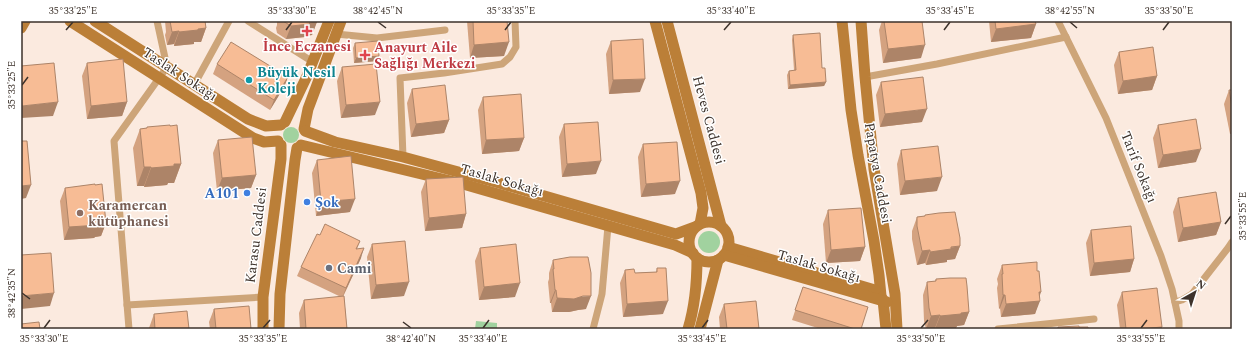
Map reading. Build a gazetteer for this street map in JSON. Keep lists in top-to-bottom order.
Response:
{
  "streets": {
    "street": [
      "Taslak Sokağı",
      "Heves Caddesi",
      "Tarif Sokağı",
      "Papatya Caddesi",
      "Karasu Caddesi"
    ]
  },
  "crossings": [
    ["Taslak Sokağı", "Heves Caddesi"],
    ["Taslak Sokağı", "Papatya Caddesi"],
    ["Taslak Sokağı", "Karasu Caddesi"]
  ],
  "places": {
    "health": ["İnce Eczanesi", "Anayurt Aile Sağlığı Merkezi"],
    "other": [
      "Büyük Nesil Koleji",
      "A101",
      "Şok",
      "Karamercan kütüphanesi",
      "Cami"
    ]
  },
  "north": "top right",
  "coordinates": [
    "35°33'25\"E",
    "35°33'30\"E",
    "38°42'45\"N",
    "35°33'35\"E",
    "35°33'40\"E",
    "35°33'45\"E",
    "38°42'55\"N",
    "35°33'50\"E",
    "35°33'55\"E",
    "38°42'35\"N",
    "38°42'40\"N"
  ]
}
